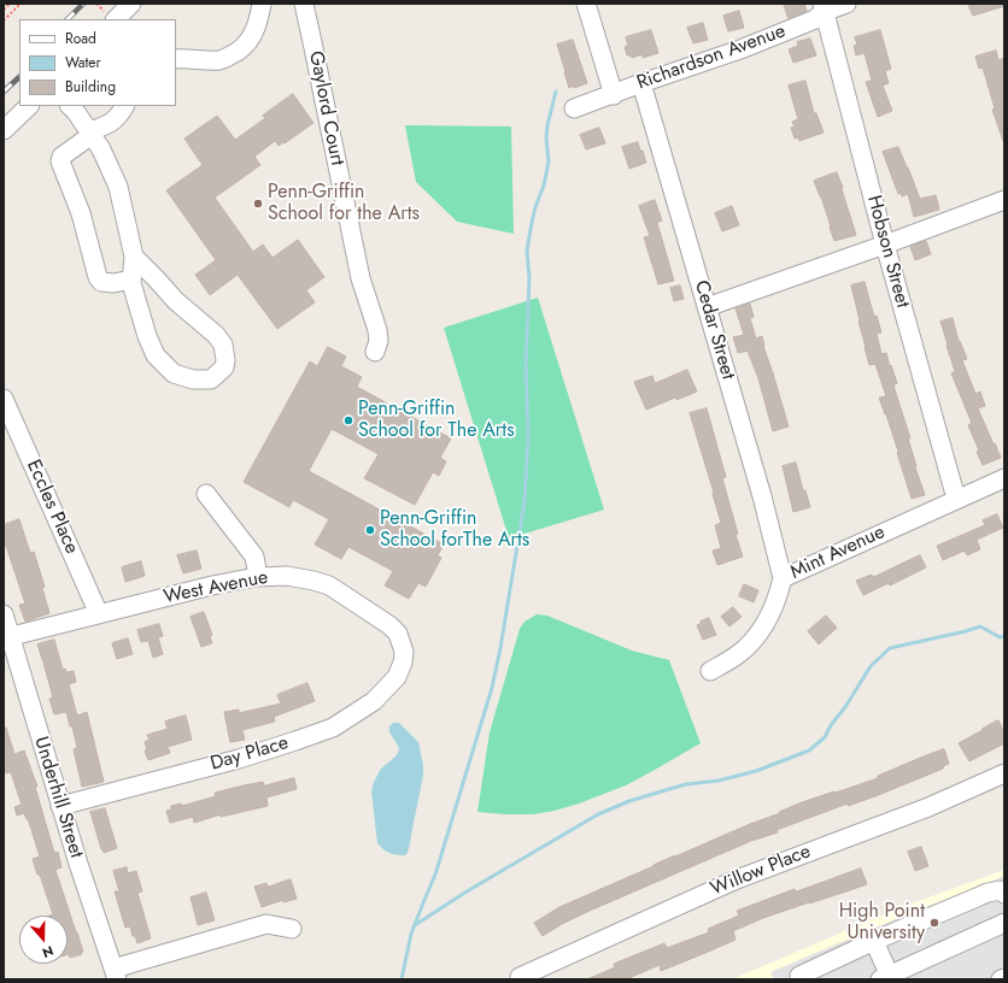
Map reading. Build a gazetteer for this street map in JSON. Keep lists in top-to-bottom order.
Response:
{
  "streets": {
    "street": [
      "Richardson Avenue",
      "Gaylord Court",
      "Hobson Street",
      "Cedar Street",
      "Eccles Place",
      "Mint Avenue",
      "West Avenue",
      "Day Place",
      "Underhill Street",
      "Willow Place"
    ]
  },
  "crossings": [
    ["Richardson Avenue", "Hobson Street"],
    ["Richardson Avenue", "Cedar Street"],
    ["Hobson Street", "Mint Avenue"],
    ["Cedar Street", "Mint Avenue"],
    ["Eccles Place", "West Avenue"],
    ["West Avenue", "Day Place"],
    ["West Avenue", "Underhill Street"],
    ["Day Place", "Underhill Street"]
  ],
  "places": [
    "Penn-Griffin School for the Arts",
    "Penn-Griffin School for The Arts",
    "Penn-Griffin School forThe Arts",
    "High Point University"
  ],
  "legend": ["Road", "Water", "Building"],
  "north": "bottom"
}
